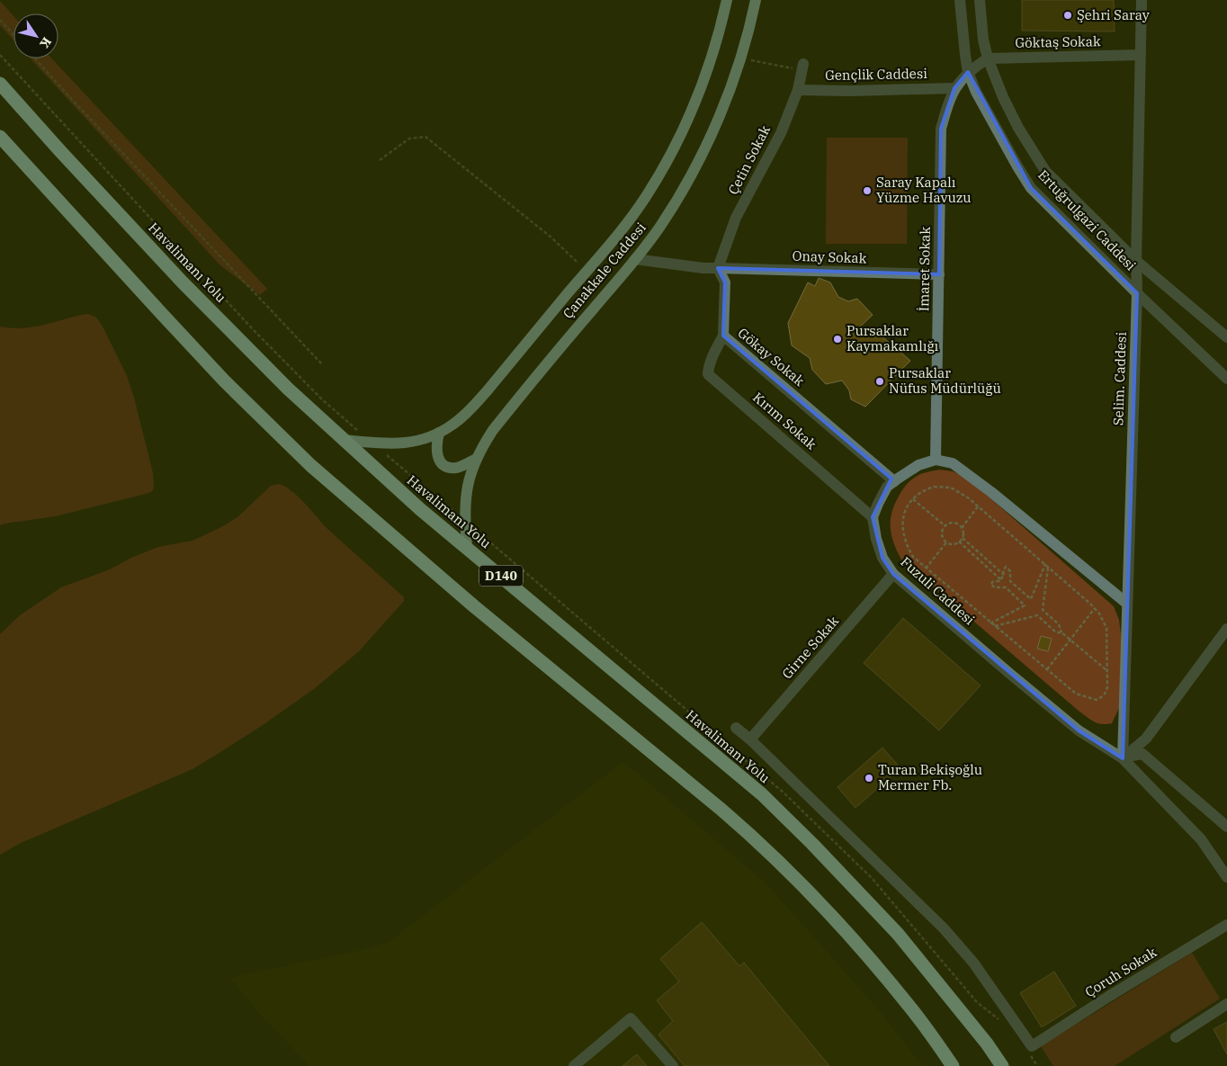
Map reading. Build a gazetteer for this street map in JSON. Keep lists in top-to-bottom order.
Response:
{
  "streets": {
    "highway": ["Havalimanı Yolu", "D140"],
    "main road": ["Çanakkale Caddesi"],
    "street": [
      "Göktaş Sokak",
      "Gençlik Caddesi",
      "Çetin Sokak",
      "Ertuğrulgazi Caddesi",
      "Onay Sokak",
      "İmaret Sokak",
      "Gökay Sokak",
      "Selim. Caddesi",
      "Kırım Sokak",
      "Fuzuli Caddesi",
      "Girne Sokak",
      "Çoruh Sokak"
    ]
  },
  "crossings": [
    ["Göktaş Sokak", "Ertuğrulgazi Caddesi"],
    ["Göktaş Sokak", "İmaret Sokak"],
    ["Göktaş Sokak", "Selim. Caddesi"],
    ["Gençlik Caddesi", "Çetin Sokak"],
    ["Gençlik Caddesi", "İmaret Sokak"],
    ["Çetin Sokak", "Onay Sokak"],
    ["Çetin Sokak", "Gökay Sokak"],
    ["Ertuğrulgazi Caddesi", "İmaret Sokak"],
    ["Ertuğrulgazi Caddesi", "Selim. Caddesi"],
    ["Onay Sokak", "İmaret Sokak"],
    ["Onay Sokak", "Gökay Sokak"],
    ["Havalimanı Yolu", "Çanakkale Caddesi"],
    ["Gökay Sokak", "Kırım Sokak"],
    ["Selim. Caddesi", "Fuzuli Caddesi"],
    ["Kırım Sokak", "Fuzuli Caddesi"],
    ["Fuzuli Caddesi", "Girne Sokak"]
  ],
  "places": [
    "Şehri Saray",
    "Saray Kapalı Yüzme Havuzu",
    "Pursaklar Kaymakamlığı",
    "Pursaklar Nüfus Müdürlüğü",
    "Turan Bekişoğlu Mermer Fb."
  ],
  "north": "bottom right"
}
